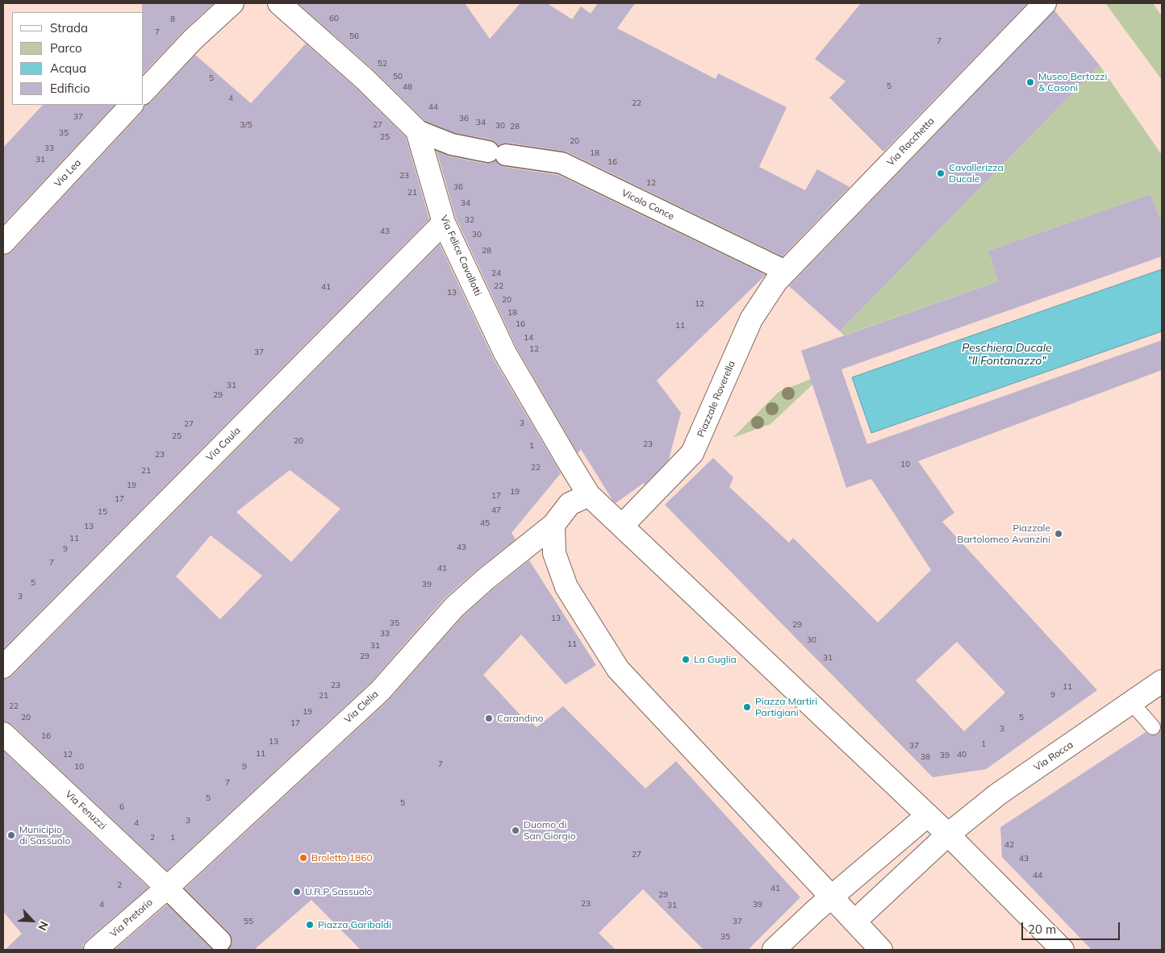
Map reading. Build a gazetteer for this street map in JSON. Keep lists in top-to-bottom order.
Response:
{
  "streets": {
    "street": [
      "Via Racchetta",
      "Via Lea",
      "Vicolo Conce",
      "Via Felice Cavallotti",
      "Piazzale Roverella",
      "Via Caula",
      "Via Clelia",
      "Via Rocca",
      "Via Fenuzzi",
      "Via Pretorio"
    ]
  },
  "crossings": [
    ["Via Racchetta", "Vicolo Conce"],
    ["Via Racchetta", "Piazzale Roverella"],
    ["Vicolo Conce", "Via Felice Cavallotti"],
    ["Vicolo Conce", "Piazzale Roverella"],
    ["Via Felice Cavallotti", "Via Caula"],
    ["Via Clelia", "Via Fenuzzi"],
    ["Via Clelia", "Via Pretorio"],
    ["Via Fenuzzi", "Via Pretorio"]
  ],
  "water": ["Peschiera Ducale \"Il Fontanazzo\""],
  "places": [
    "Museo Bertozzi & Casoni",
    "Cavallerizza Ducale",
    "Piazzale Bartolomeo Avanzini",
    "La Guglia",
    "Piazza Martiri Partigiani",
    "Carandino",
    "Duomo di San Giorgio",
    "Municipio di Sassuolo",
    "Broletto 1860",
    "U.R.P Sassuolo",
    "Piazza Garibaldi"
  ],
  "house_numbers": [
    "60",
    "8",
    "7",
    "56",
    "7",
    "52",
    "50",
    "5",
    "5",
    "48",
    "4",
    "22",
    "44",
    "37",
    "36",
    "34",
    "3/5",
    "27",
    "30",
    "28",
    "35",
    "25",
    "20",
    "33",
    "18",
    "31",
    "16",
    "23",
    "12",
    "36",
    "21",
    "34",
    "32",
    "43",
    "30",
    "28",
    "24",
    "22",
    "41",
    "13",
    "20",
    "12",
    "18",
    "16",
    "11",
    "14",
    "12",
    "37",
    "31",
    "29",
    "3",
    "27",
    "25",
    "20",
    "23",
    "1",
    "23",
    "10",
    "22",
    "21",
    "19",
    "19",
    "17",
    "17",
    "47",
    "15",
    "45",
    "13",
    "11",
    "43",
    "9",
    "7",
    "41",
    "5",
    "39",
    "3",
    "13",
    "35",
    "29",
    "33",
    "30",
    "11",
    "31",
    "29",
    "31",
    "23",
    "11",
    "9",
    "21",
    "22",
    "19",
    "20",
    "5",
    "17",
    "3",
    "16",
    "13",
    "1",
    "37",
    "11",
    "12",
    "40",
    "39",
    "38",
    "7",
    "10",
    "9",
    "7",
    "5",
    "5",
    "6",
    "3",
    "4",
    "2",
    "1",
    "42",
    "27",
    "43",
    "44",
    "2",
    "41",
    "29",
    "23",
    "4",
    "39",
    "31",
    "55",
    "37",
    "35"
  ],
  "legend": [
    "Strada",
    "Parco",
    "Acqua",
    "Edificio"
  ],
  "scale_bar": "20 m",
  "north": "bottom right"
}
